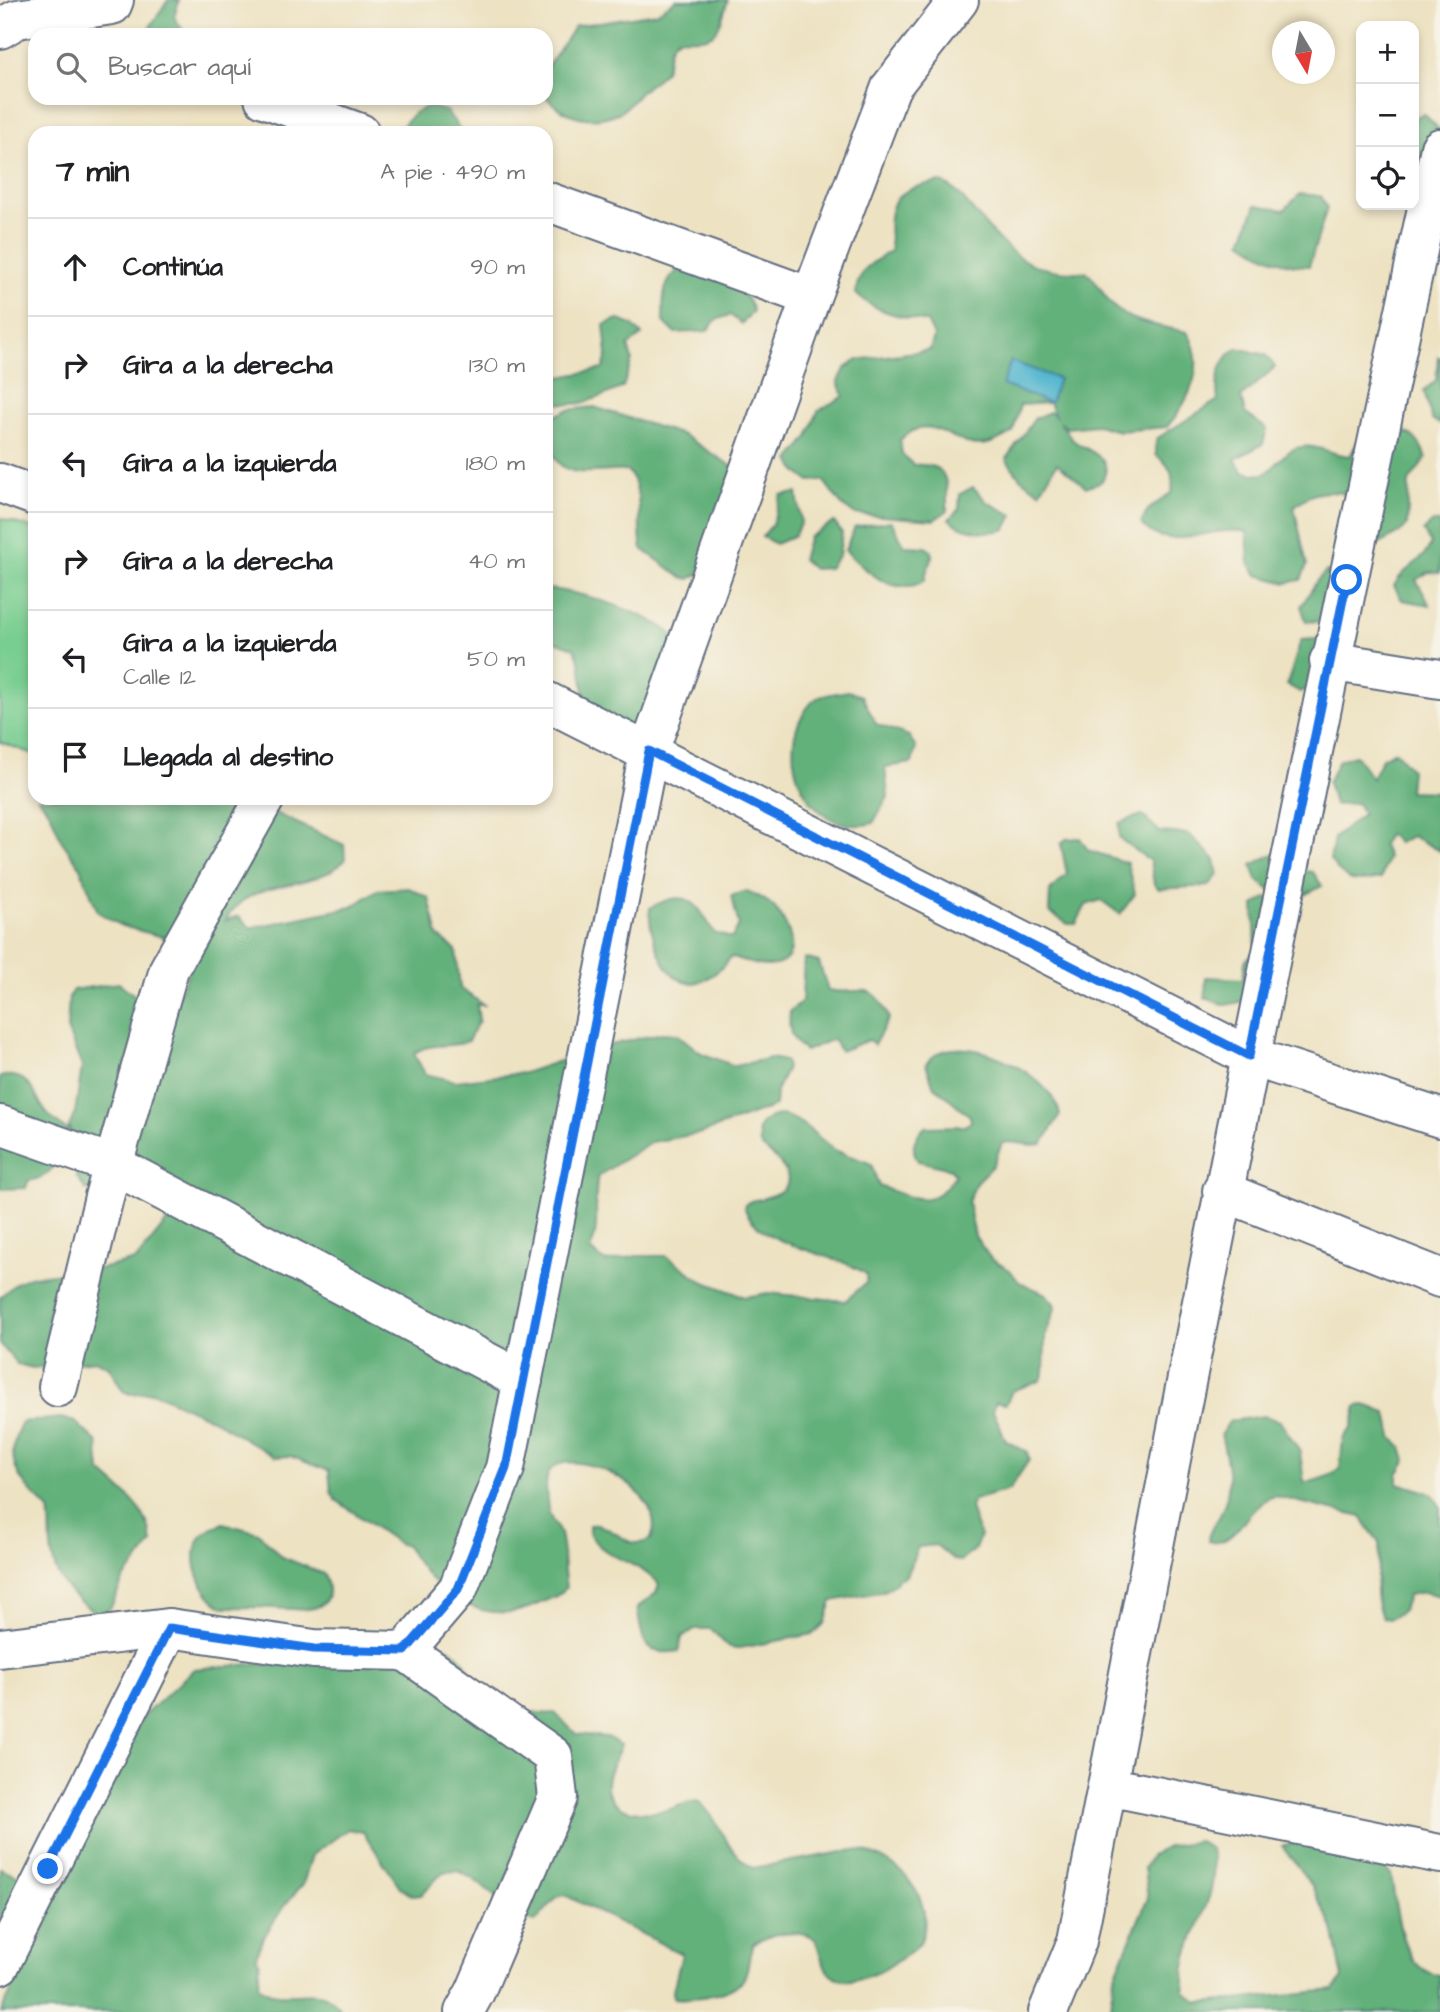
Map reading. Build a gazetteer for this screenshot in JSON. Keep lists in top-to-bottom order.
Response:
{
  "north": "bottom",
  "page": {
    "map_buttons": ["+", "−"],
    "search": "Buscar aquí",
    "heading": ["7 min", "A pie · 490 m"],
    "list": [
      ["Continúa", "90 m"],
      ["Gira a la derecha", "130 m"],
      ["Gira a la izquierda", "180 m"],
      ["Gira a la derecha", "40 m"],
      ["Gira a la izquierda", "Calle 12", "50 m"],
      "Llegada al destino"
    ]
  }
}
